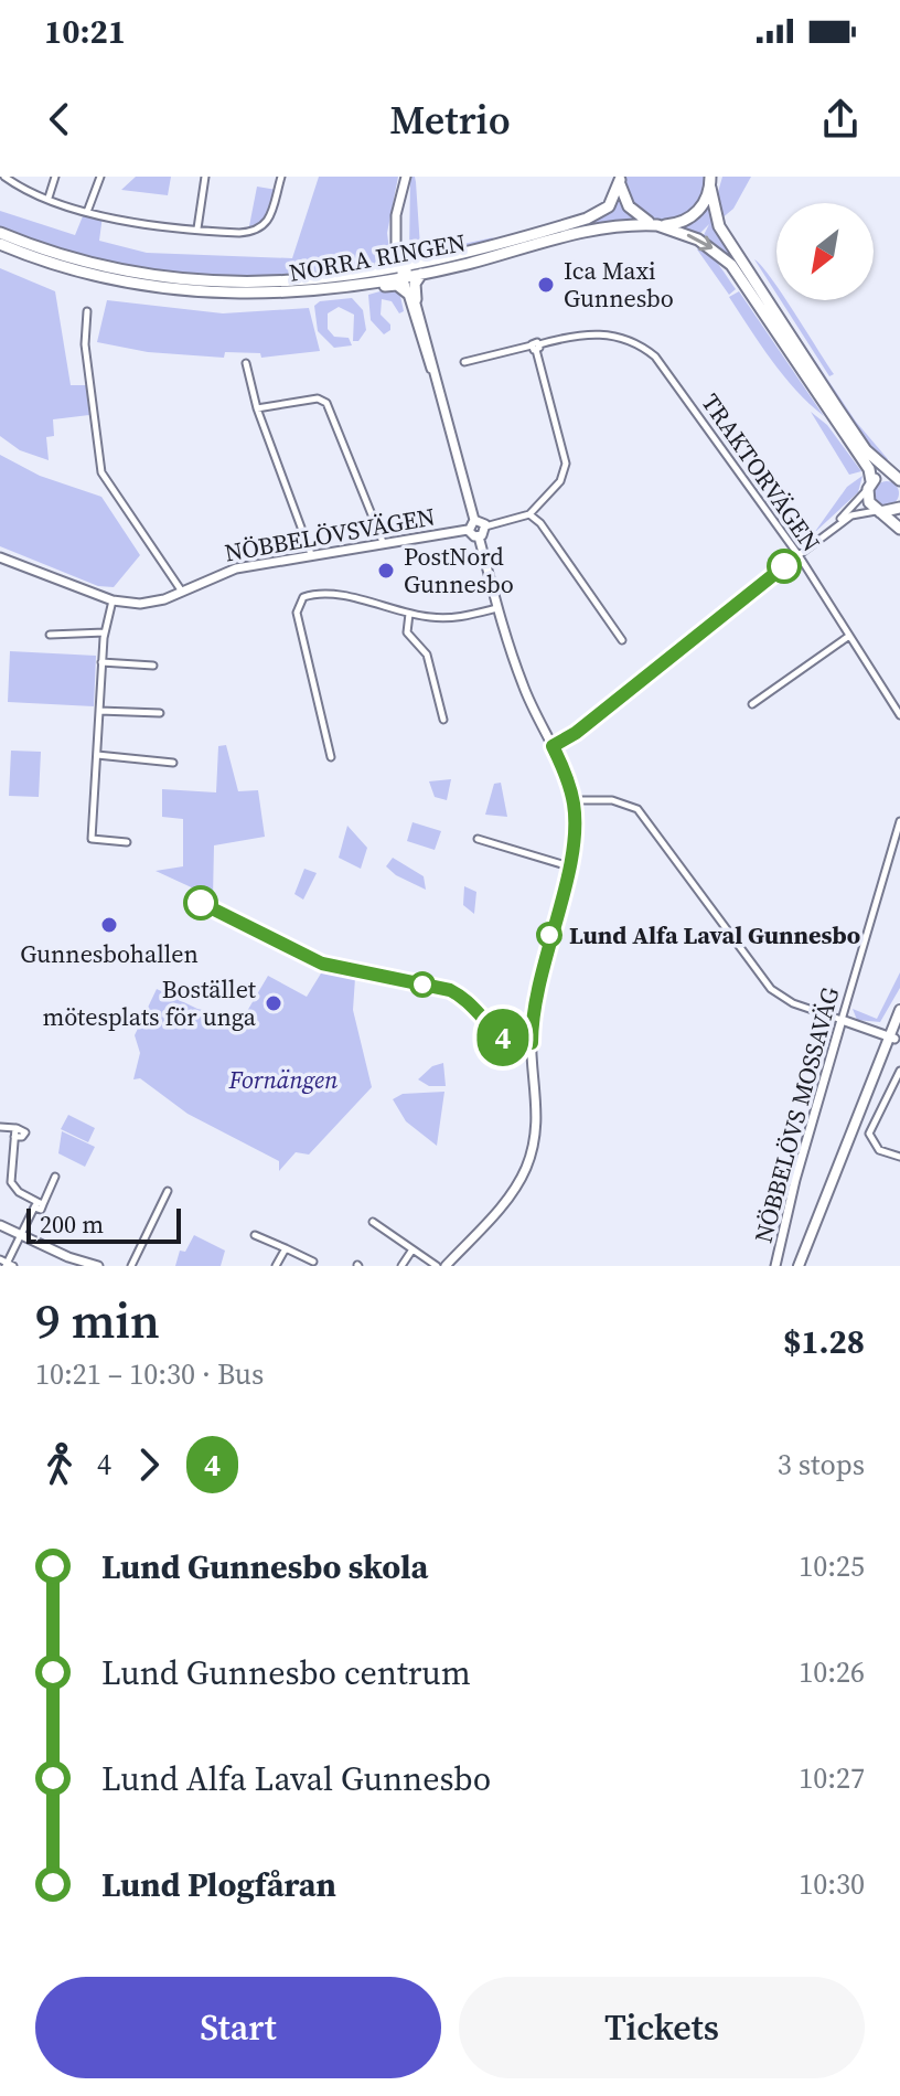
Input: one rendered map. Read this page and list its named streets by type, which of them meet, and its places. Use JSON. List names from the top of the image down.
{
  "streets": {
    "main road": ["NORRA RINGEN"],
    "street": ["TRAKTORVÄGEN", "NÖBBELÖVSVÄGEN", "NÖBBELÖVS MOSSAVÄG"]
  },
  "parks": ["Fornängen"],
  "places": [
    "Ica Maxi Gunnesbo",
    "PostNord Gunnesbo",
    "Gunnesbohallen",
    "Lund Alfa Laval Gunnesbo",
    "Bostället mötesplats för unga"
  ],
  "lines": ["bus line 4"],
  "scale_bar": "200 m",
  "north": "bottom left",
  "page": {
    "status": "10:21",
    "header": "Metrio",
    "on_map": "4",
    "scale": "200 m",
    "heading": ["9 min", "10:21 – 10:30 · Bus", "$1.28"],
    "legs": ["4", "4", "3 stops"],
    "list": [
      {
        "name": "Lund Gunnesbo skola",
        "value": "10:25"
      },
      {
        "name": "Lund Gunnesbo centrum",
        "value": "10:26"
      },
      {
        "name": "Lund Alfa Laval Gunnesbo",
        "value": "10:27"
      },
      {
        "name": "Lund Plogfåran",
        "value": "10:30"
      }
    ],
    "buttons": ["Start", "Tickets"]
  }
}
